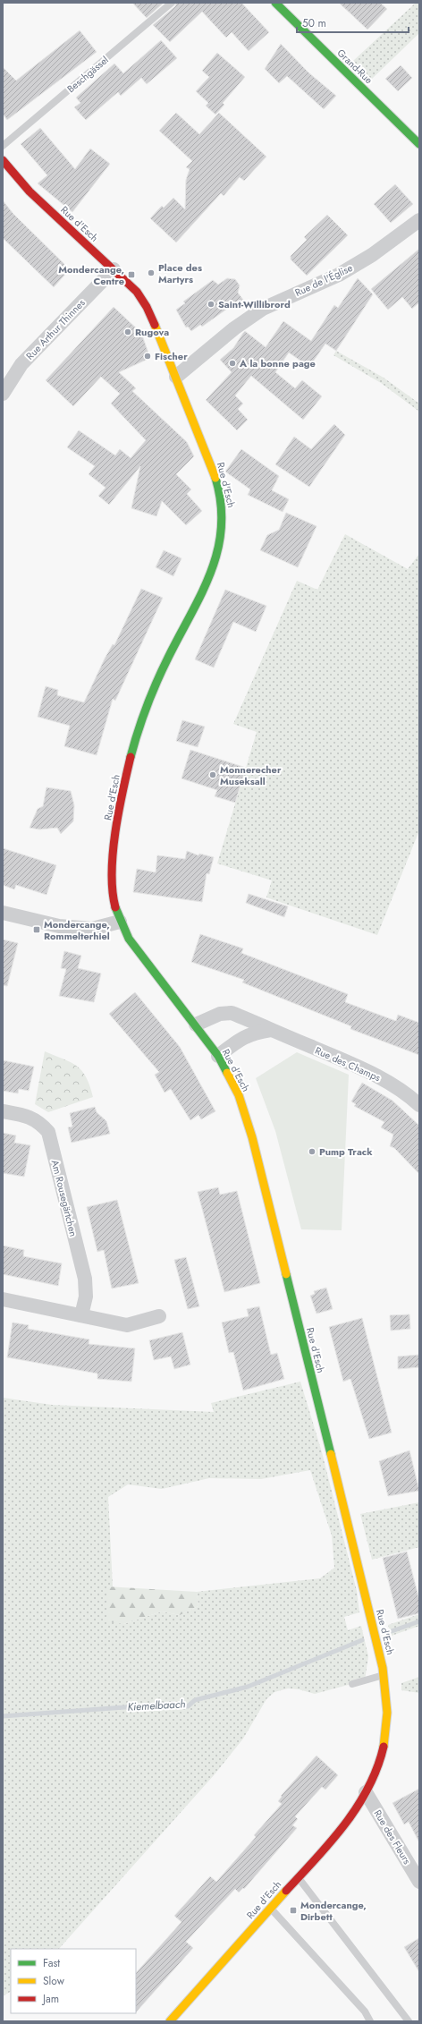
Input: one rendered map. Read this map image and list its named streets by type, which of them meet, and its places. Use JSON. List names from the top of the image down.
{
  "streets": {
    "main road": ["Grand-Rue", "Rue d'Esch"],
    "street": [
      "Rue de l'Église",
      "Rue Arthur Thinnes",
      "Rue des Champs",
      "Am Rousegärtchen",
      "Rue des Fleurs"
    ],
    "lane": ["Beschgässel"]
  },
  "crossings": [
    ["Rue d'Esch", "Rue de l'Église"],
    ["Rue d'Esch", "Rue Arthur Thinnes"],
    ["Rue d'Esch", "Rue des Champs"],
    ["Rue d'Esch", "Rue des Fleurs"]
  ],
  "water": ["Kiemelbaach"],
  "places": {
    "other": [
      "Place des Martyrs",
      "Saint-Willibrord",
      "Rugova",
      "Fischer",
      "A la bonne page",
      "Monnerecher Museksall",
      "Pump Track"
    ],
    "transit": ["Mondercange, Centre", "Mondercange, Rommelterhiel", "Mondercange, Dirbett"]
  },
  "legend": ["Fast", "Slow", "Jam"],
  "scale_bar": "50 m"
}
